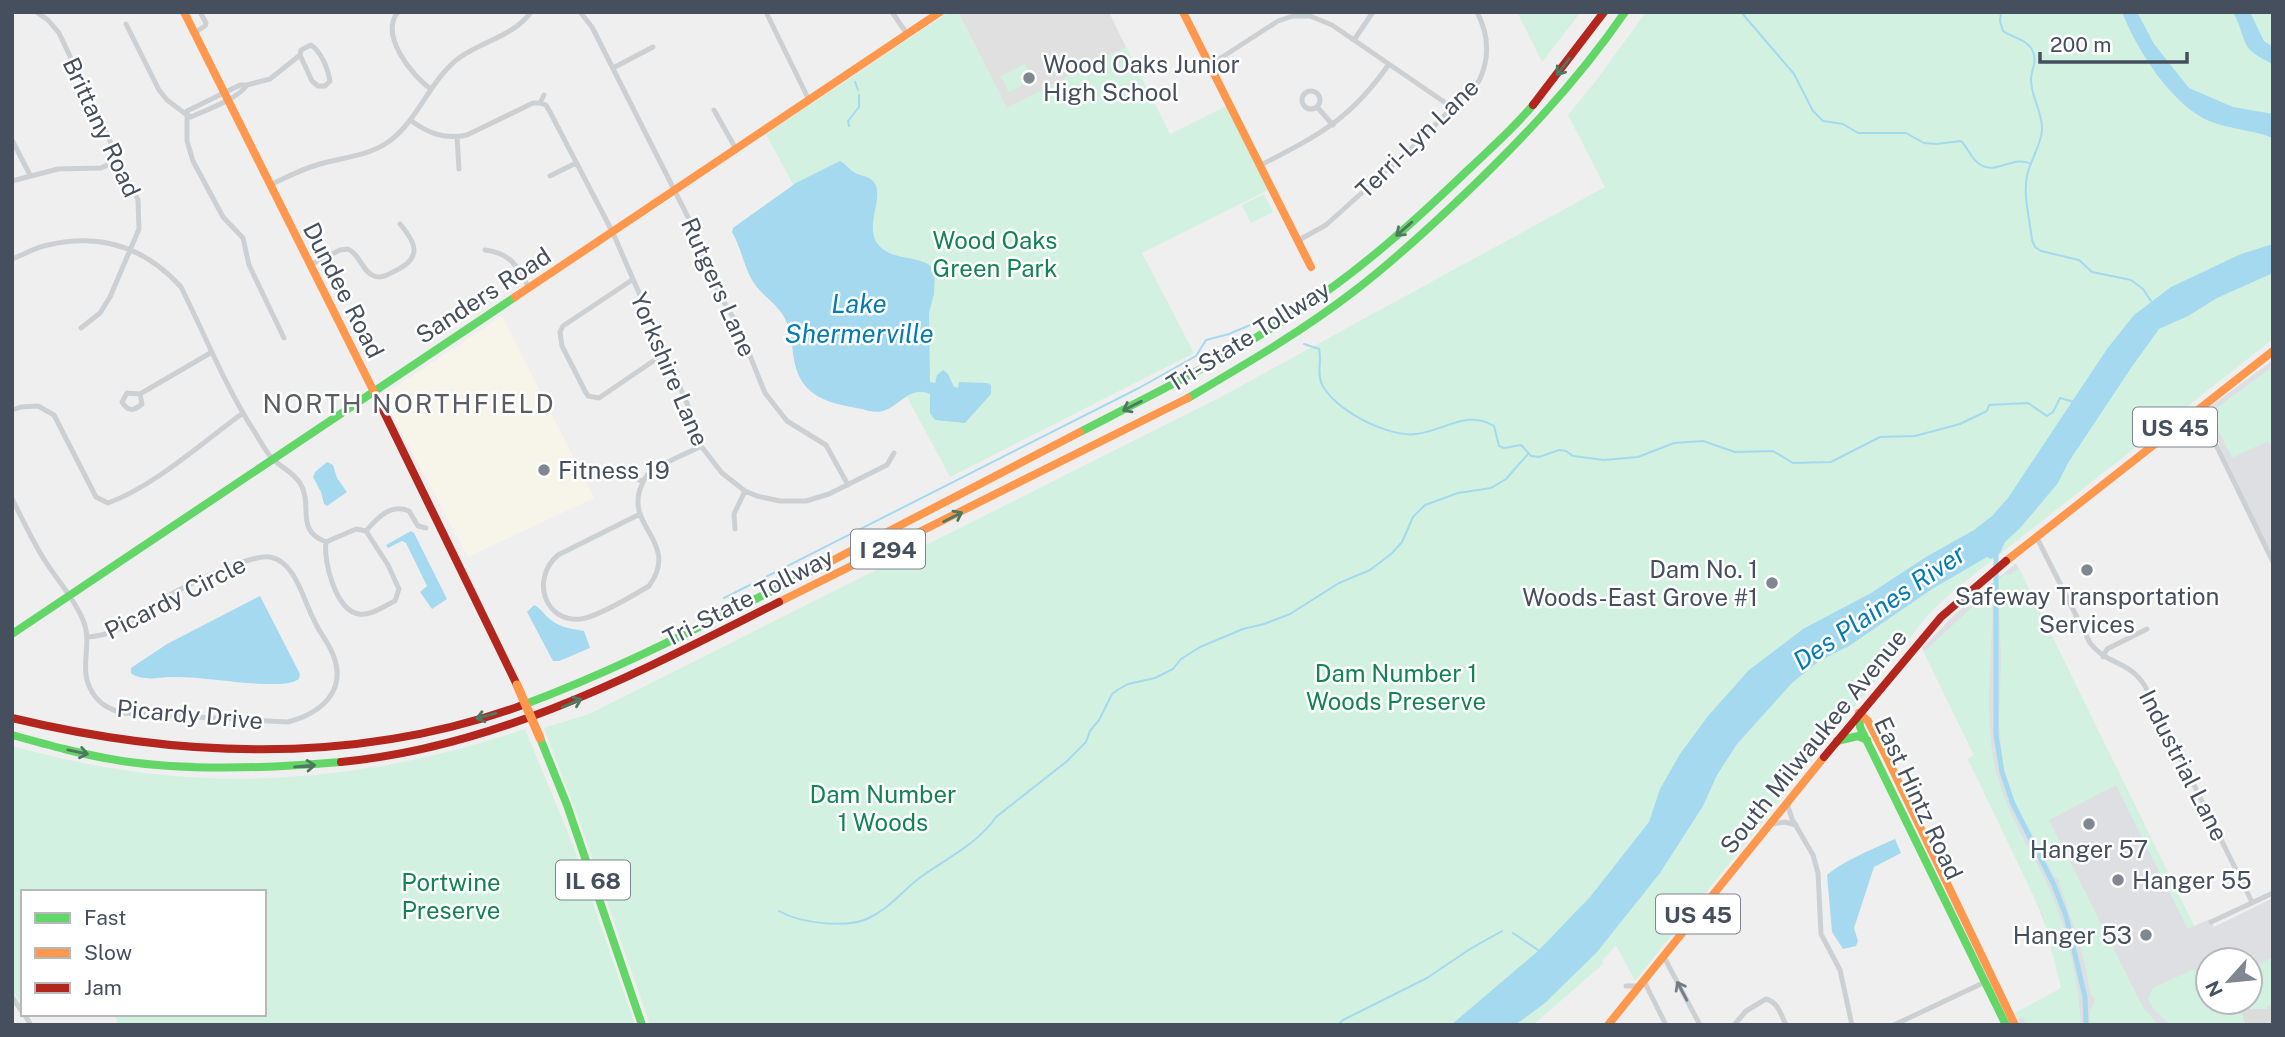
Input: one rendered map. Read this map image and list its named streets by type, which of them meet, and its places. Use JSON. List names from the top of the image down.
{
  "streets": {
    "main road": [
      "Dundee Road",
      "Sanders Road",
      "Tri-State Tollway",
      "US 45",
      "I 294",
      "South Milwaukee Avenue",
      "East Hintz Road",
      "IL 68"
    ],
    "street": [
      "Brittany Road",
      "Terri-Lyn Lane",
      "Rutgers Lane",
      "Yorkshire Lane",
      "Picardy Circle",
      "Picardy Drive",
      "Industrial Lane"
    ]
  },
  "crossings": [
    ["Rutgers Lane", "Sanders Road"],
    ["Rutgers Lane", "Yorkshire Lane"],
    ["Dundee Road", "Sanders Road"],
    ["Sanders Road", "Yorkshire Lane"],
    ["Sanders Road", "Picardy Drive"],
    ["Picardy Circle", "Picardy Drive"],
    ["South Milwaukee Avenue", "Industrial Lane"],
    ["South Milwaukee Avenue", "East Hintz Road"]
  ],
  "districts": ["NORTH NORTHFIELD"],
  "water": ["Lake Shermerville", "Des Plaines River"],
  "parks": [
    "Wood Oaks Green Park",
    "Dam Number 1 Woods Preserve",
    "Dam Number 1 Woods",
    "Portwine Preserve"
  ],
  "places": [
    "Wood Oaks Junior High School",
    "Fitness 19",
    "Safeway Transportation Services",
    "Dam No. 1 Woods-East Grove #1",
    "Hanger 57",
    "Hanger 55",
    "Hanger 53"
  ],
  "legend": ["Fast", "Slow", "Jam"],
  "scale_bar": "200 m",
  "north": "bottom left"
}
